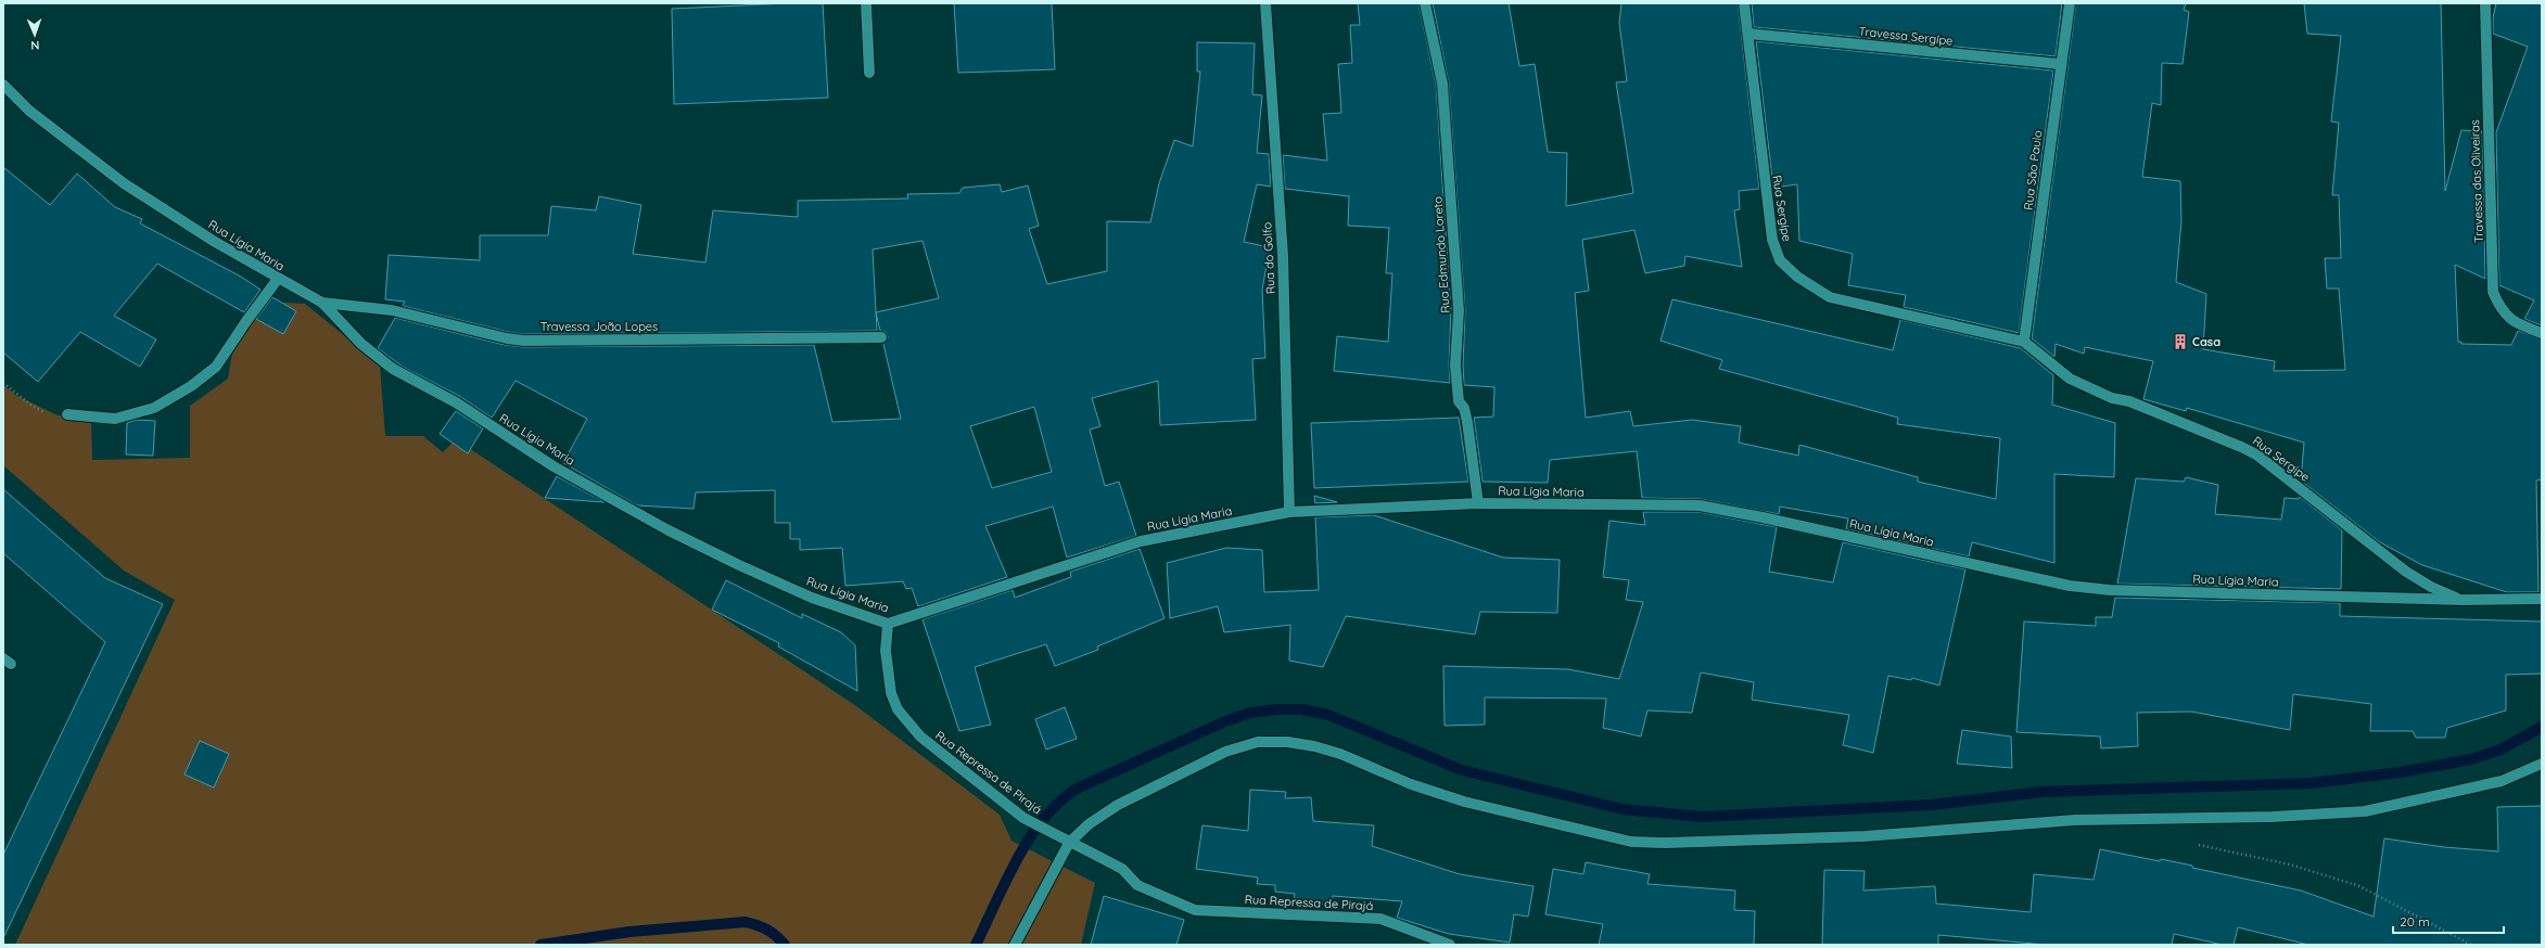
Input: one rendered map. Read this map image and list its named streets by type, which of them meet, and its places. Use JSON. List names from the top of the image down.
{
  "streets": {
    "street": [
      "Travessa Sergípe",
      "Rua São Paulo",
      "Travessa das Oliveiras",
      "Rua Sergípe",
      "Rua Lígia Maria",
      "Rua Edmundo Loreto",
      "Rua do Golfo",
      "Travessa João Lopes",
      "Rua Sergipe",
      "Rua Repressa de Pirajá"
    ]
  },
  "crossings": [
    ["Travessa Sergípe", "Rua São Paulo"],
    ["Travessa Sergípe", "Rua Sergípe"],
    ["Rua São Paulo", "Rua Sergípe"],
    ["Rua São Paulo", "Rua Sergipe"],
    ["Rua Sergípe", "Rua Sergipe"],
    ["Rua Lígia Maria", "Rua Edmundo Loreto"],
    ["Rua Lígia Maria", "Rua do Golfo"],
    ["Rua Lígia Maria", "Travessa João Lopes"],
    ["Rua Lígia Maria", "Rua Sergipe"],
    ["Rua Lígia Maria", "Rua Repressa de Pirajá"]
  ],
  "places": {
    "building": ["Casa"]
  },
  "scale_bar": "20 m",
  "north": "bottom"
}
